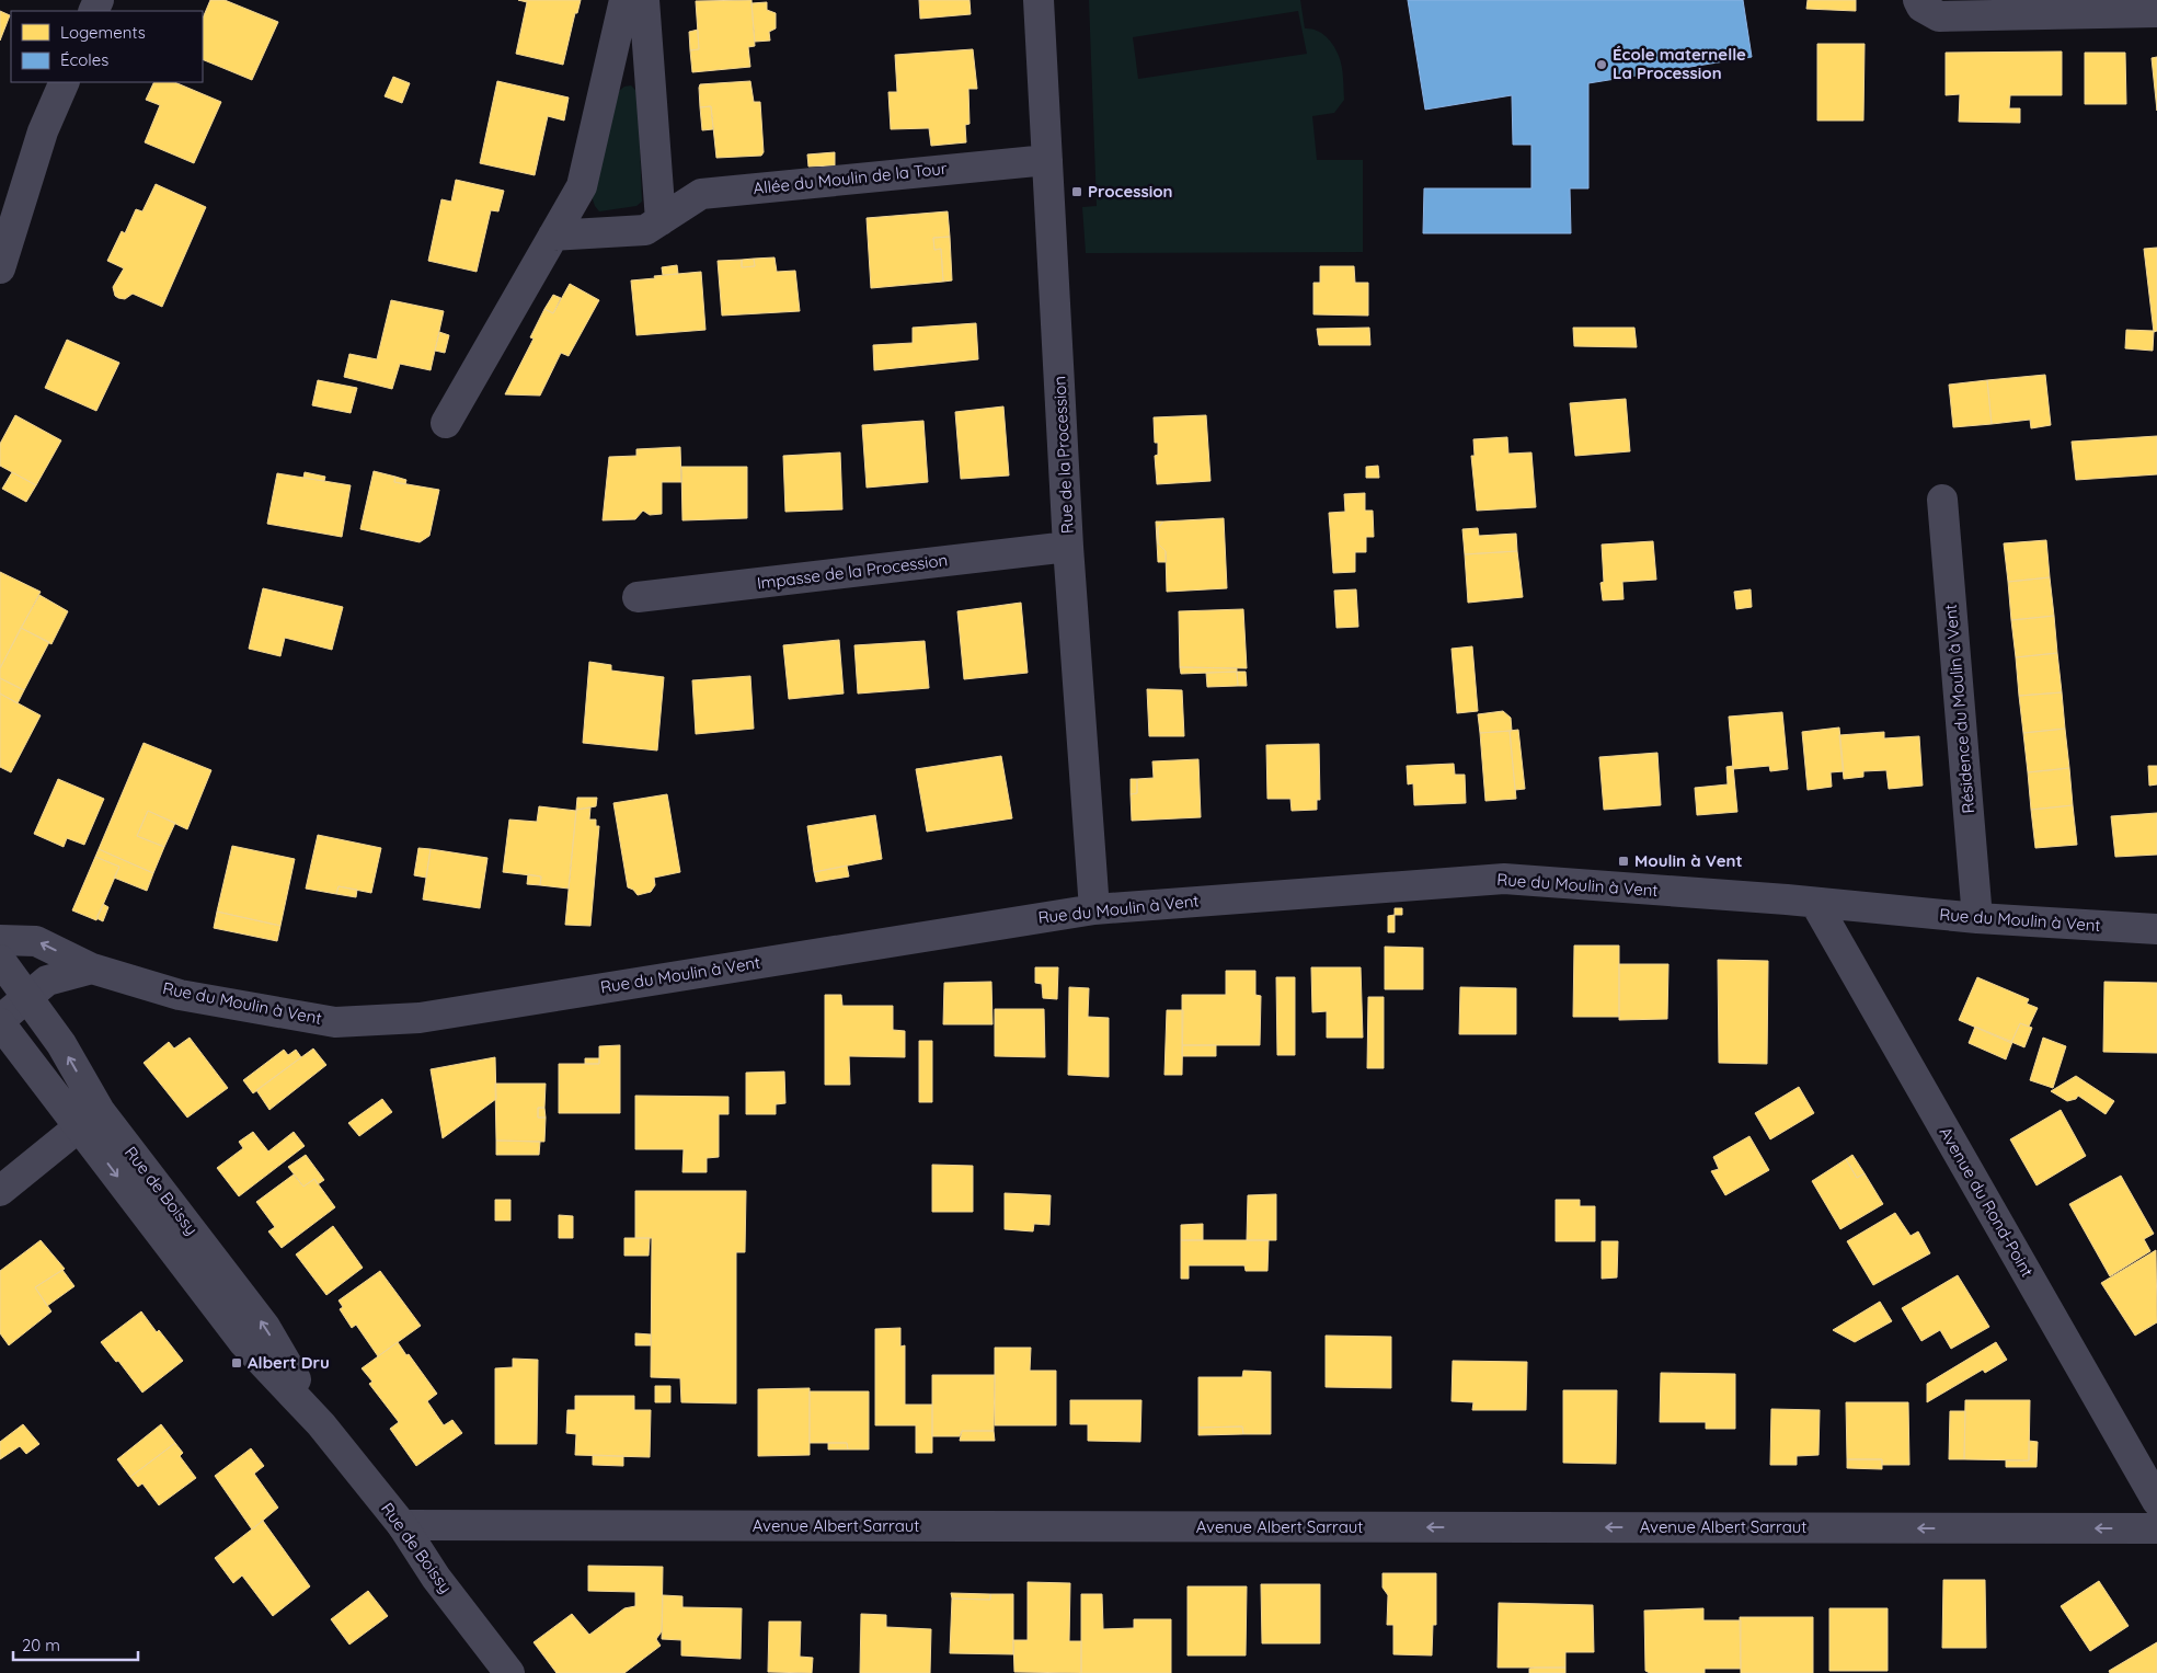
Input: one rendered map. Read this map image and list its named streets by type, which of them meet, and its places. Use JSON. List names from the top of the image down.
{
  "streets": {
    "street": [
      "Allée du Moulin de la Tour",
      "Rue de la Procession",
      "Impasse de la Procession",
      "Résidence du Moulin à Vent",
      "Rue du Moulin à Vent",
      "Rue de Boissy",
      "Avenue du Rond-Point",
      "Avenue Albert Sarraut"
    ]
  },
  "crossings": [
    ["Allée du Moulin de la Tour", "Rue de la Procession"],
    ["Rue de la Procession", "Impasse de la Procession"],
    ["Rue de la Procession", "Rue du Moulin à Vent"],
    ["Résidence du Moulin à Vent", "Rue du Moulin à Vent"],
    ["Rue du Moulin à Vent", "Avenue du Rond-Point"],
    ["Rue de Boissy", "Avenue Albert Sarraut"]
  ],
  "one_way": ["Avenue Albert Sarraut"],
  "places": {
    "other": ["École maternelle La Procession"],
    "transit": ["Procession", "Moulin à Vent", "Albert Dru"]
  },
  "legend": ["Logements", "Écoles"],
  "scale_bar": "20 m"
}
